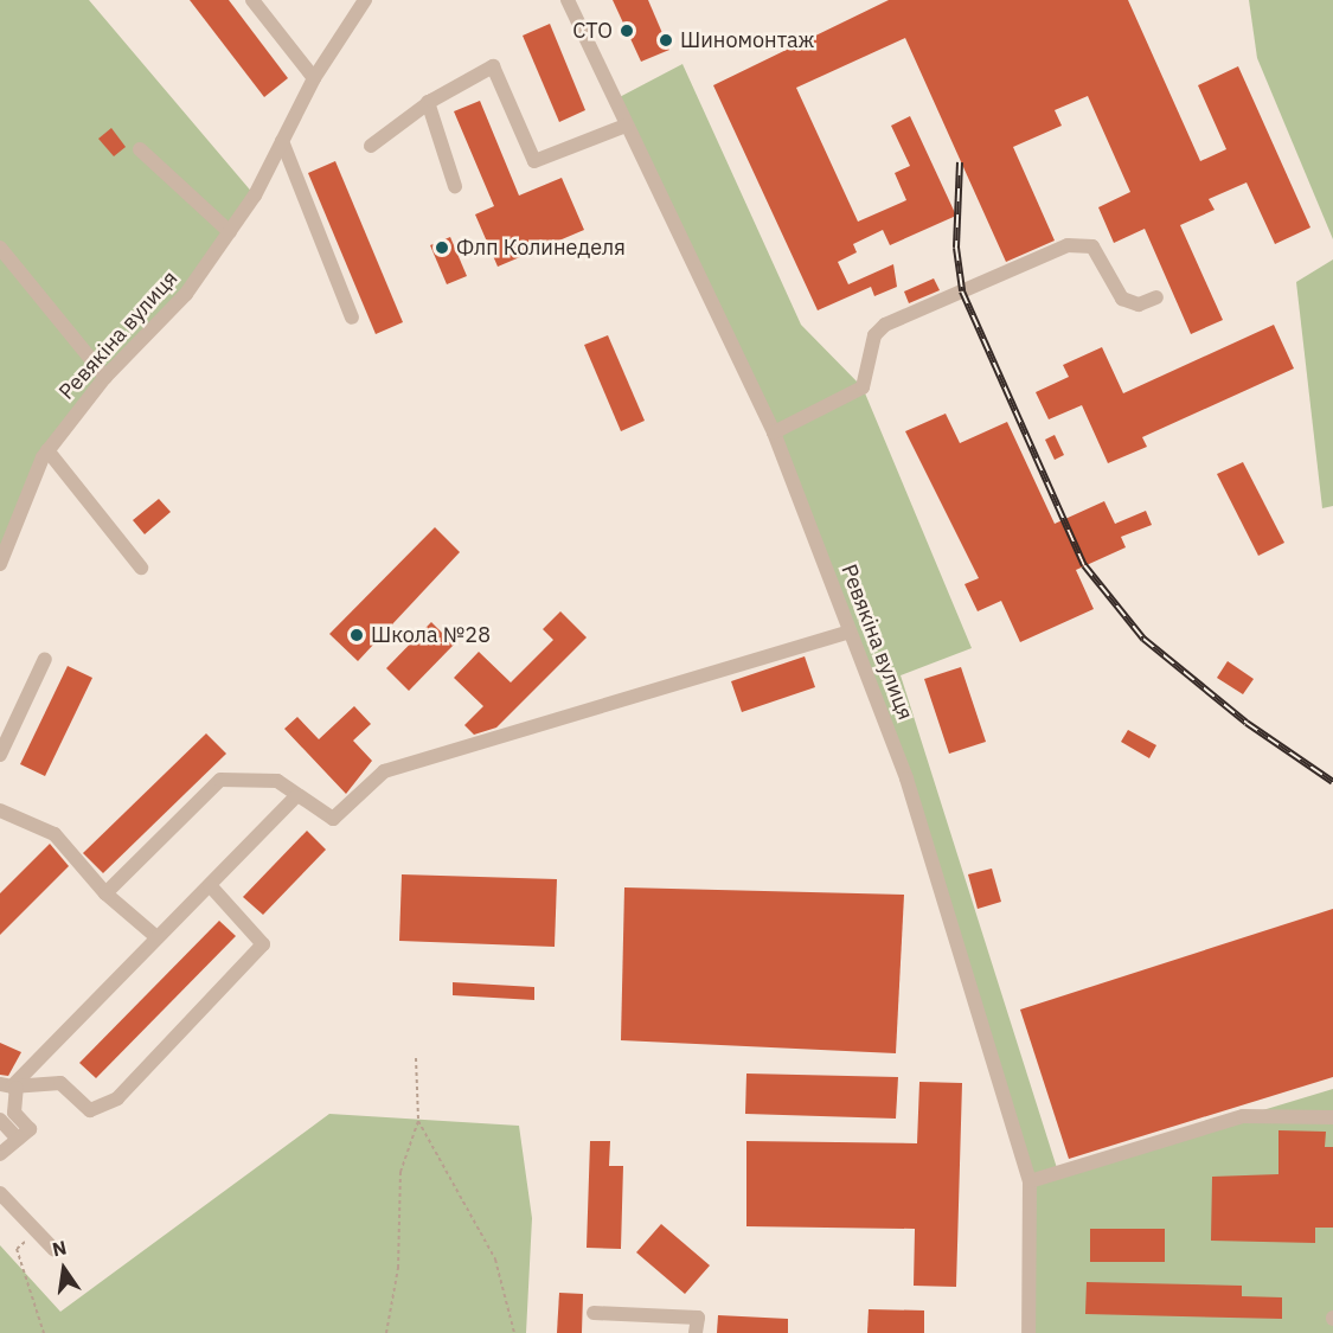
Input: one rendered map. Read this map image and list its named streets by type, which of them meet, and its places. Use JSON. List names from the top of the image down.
{
  "streets": {
    "street": ["Ревякіна вулиця"]
  },
  "places": [
    "СТО",
    "Шиномонтаж",
    "Флп Колинеделя",
    "Школа №28"
  ],
  "north": "top"
}
